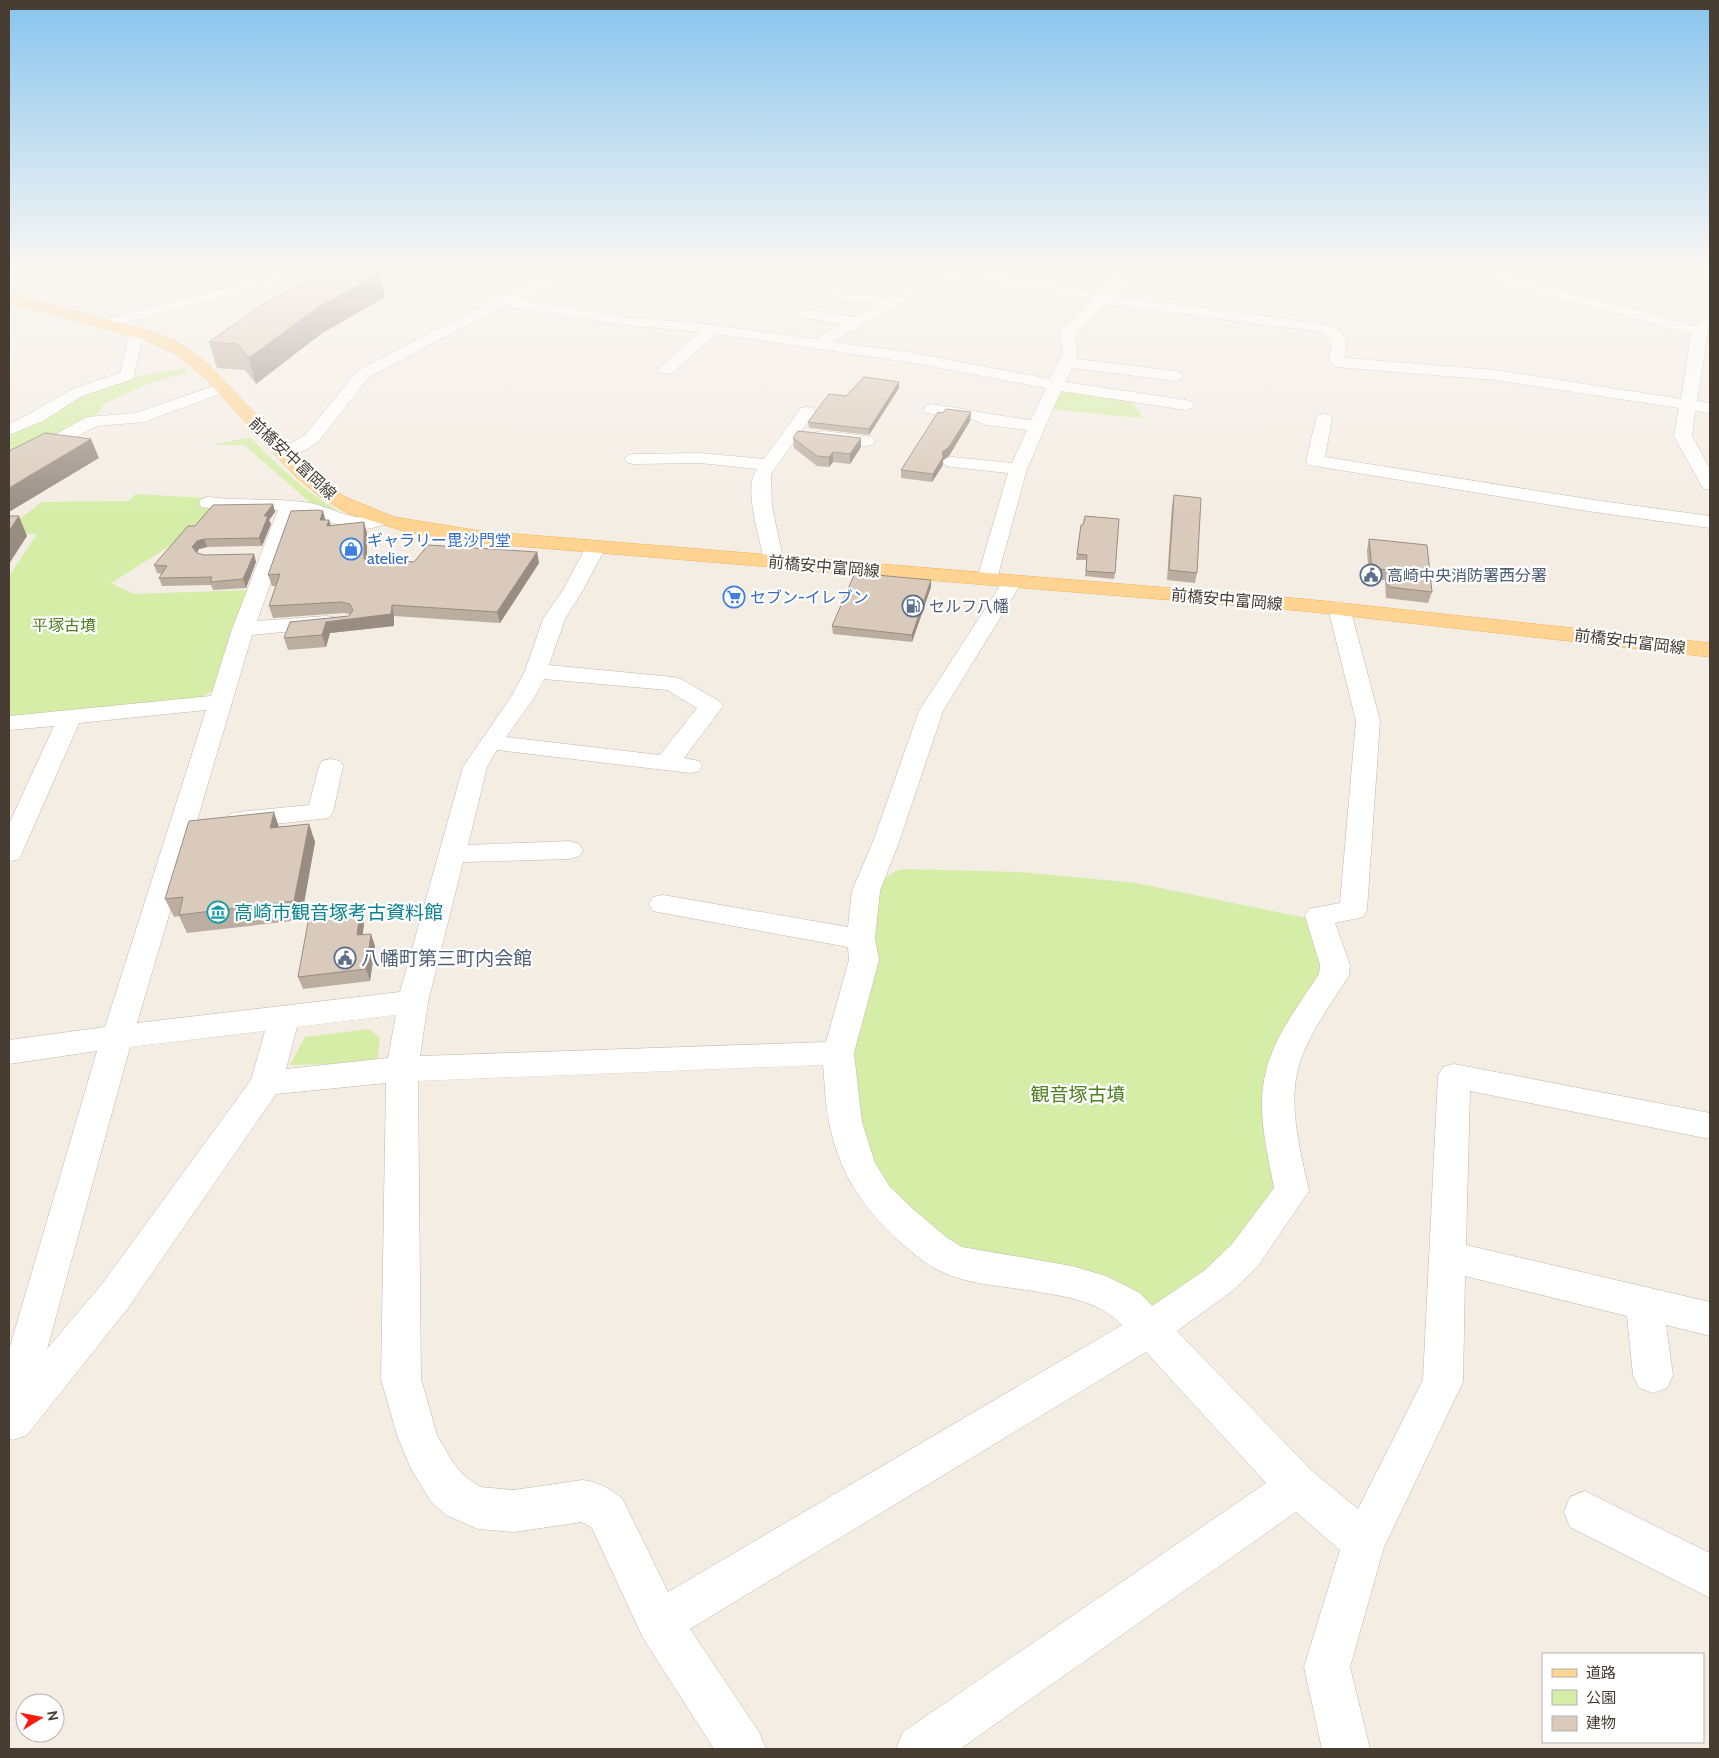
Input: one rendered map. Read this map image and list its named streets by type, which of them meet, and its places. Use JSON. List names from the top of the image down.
{
  "streets": {
    "main road": ["前橋安中富岡線"]
  },
  "parks": ["平塚古墳", "観音塚古墳"],
  "places": {
    "shop": ["ギャラリー毘沙門堂 atelier"],
    "public building": ["高崎中央消防署西分署", "八幡町第三町内会館"],
    "supermarket": ["セブン-イレブン"],
    "fuel station": ["セルフ八幡"],
    "museum": ["高崎市観音塚考古資料館"]
  },
  "legend": ["道路", "公園", "建物"],
  "north": "right"
}
